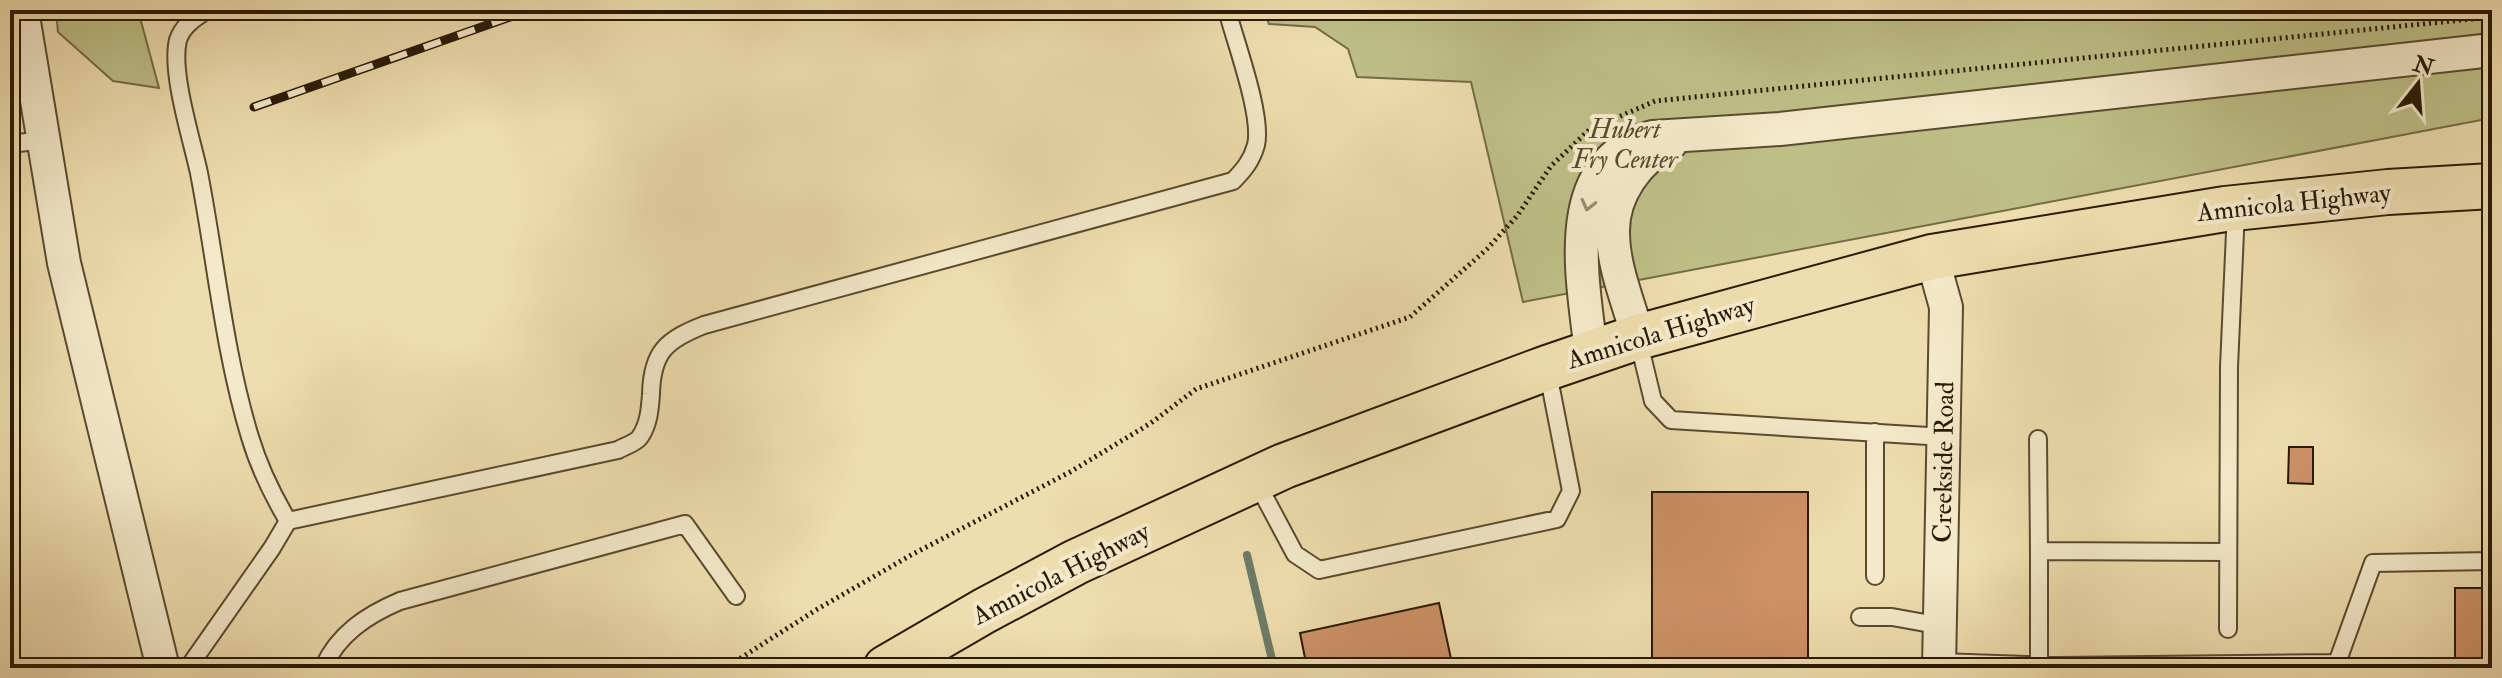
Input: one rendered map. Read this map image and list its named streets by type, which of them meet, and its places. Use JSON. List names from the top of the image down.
{
  "streets": {
    "main road": ["Amnicola Highway"],
    "street": ["Creekside Road"]
  },
  "crossings": [
    ["Amnicola Highway", "Creekside Road"]
  ],
  "parks": ["Hubert Fry Center"],
  "north": "top"
}
